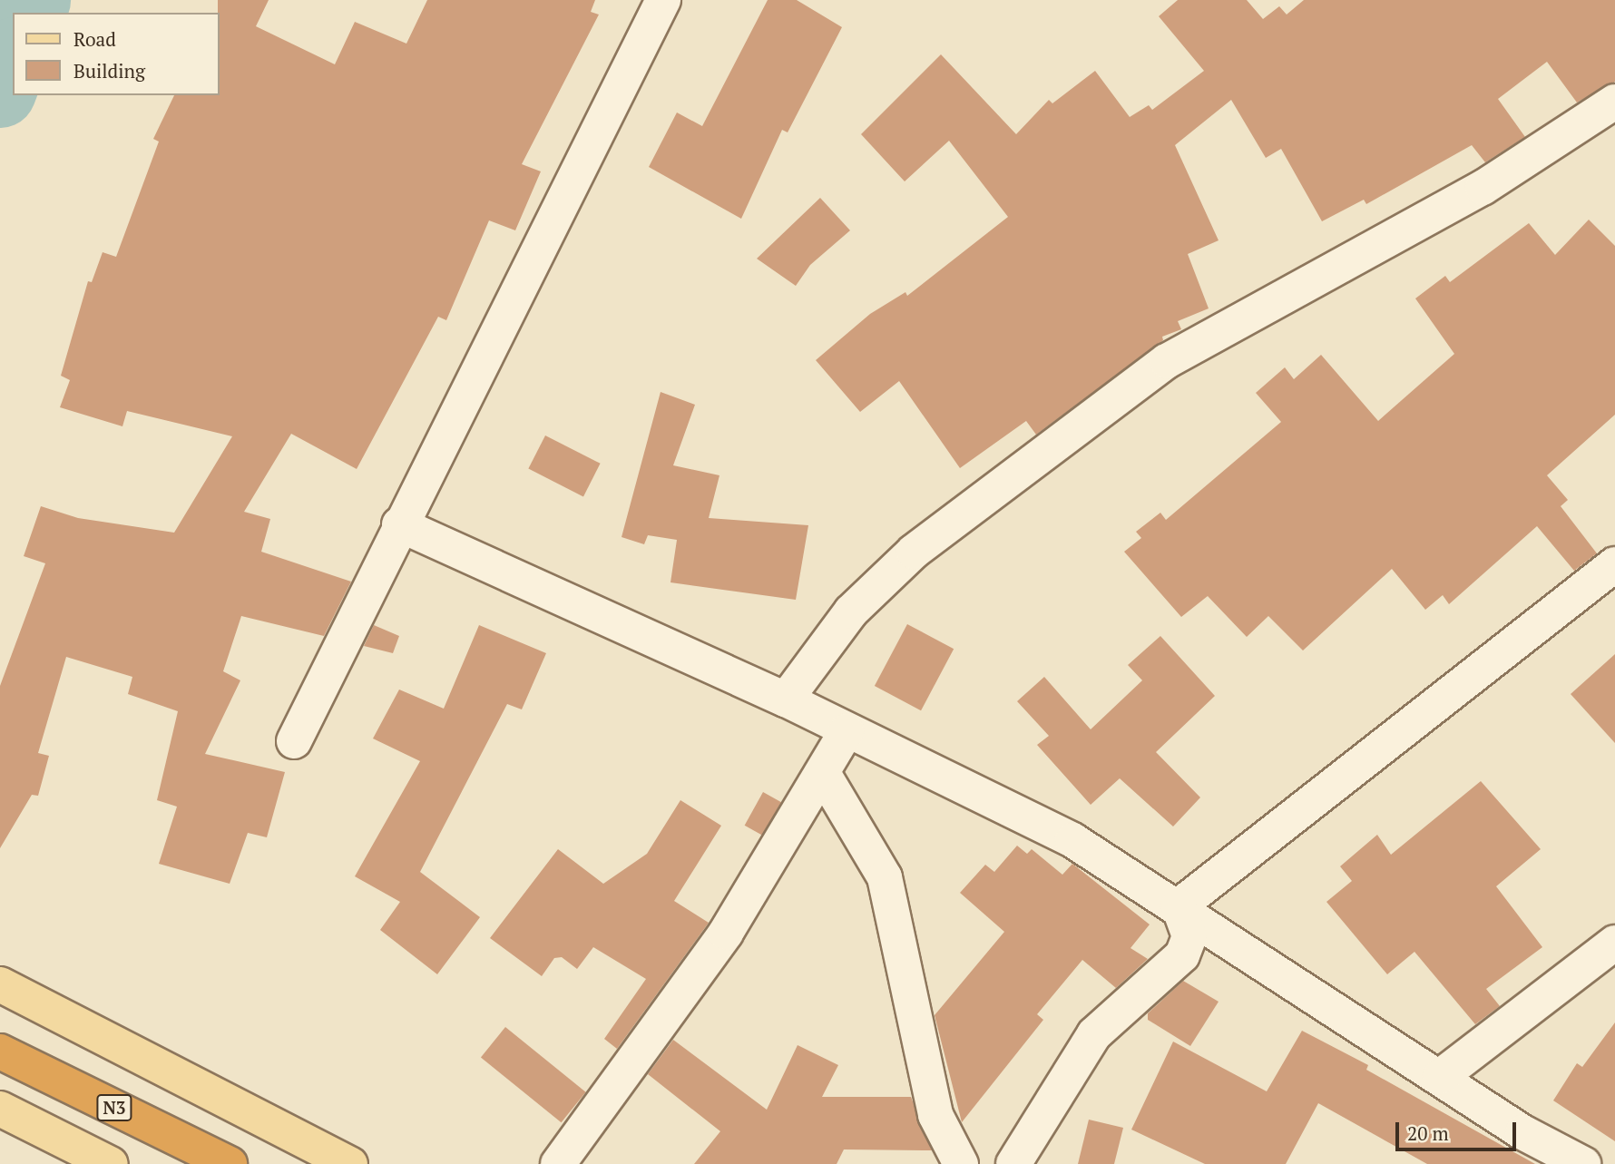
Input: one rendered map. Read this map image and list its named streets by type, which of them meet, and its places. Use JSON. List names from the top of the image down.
{
  "streets": {
    "highway": ["N3"]
  },
  "legend": ["Road", "Building"],
  "scale_bar": "20 m"
}
